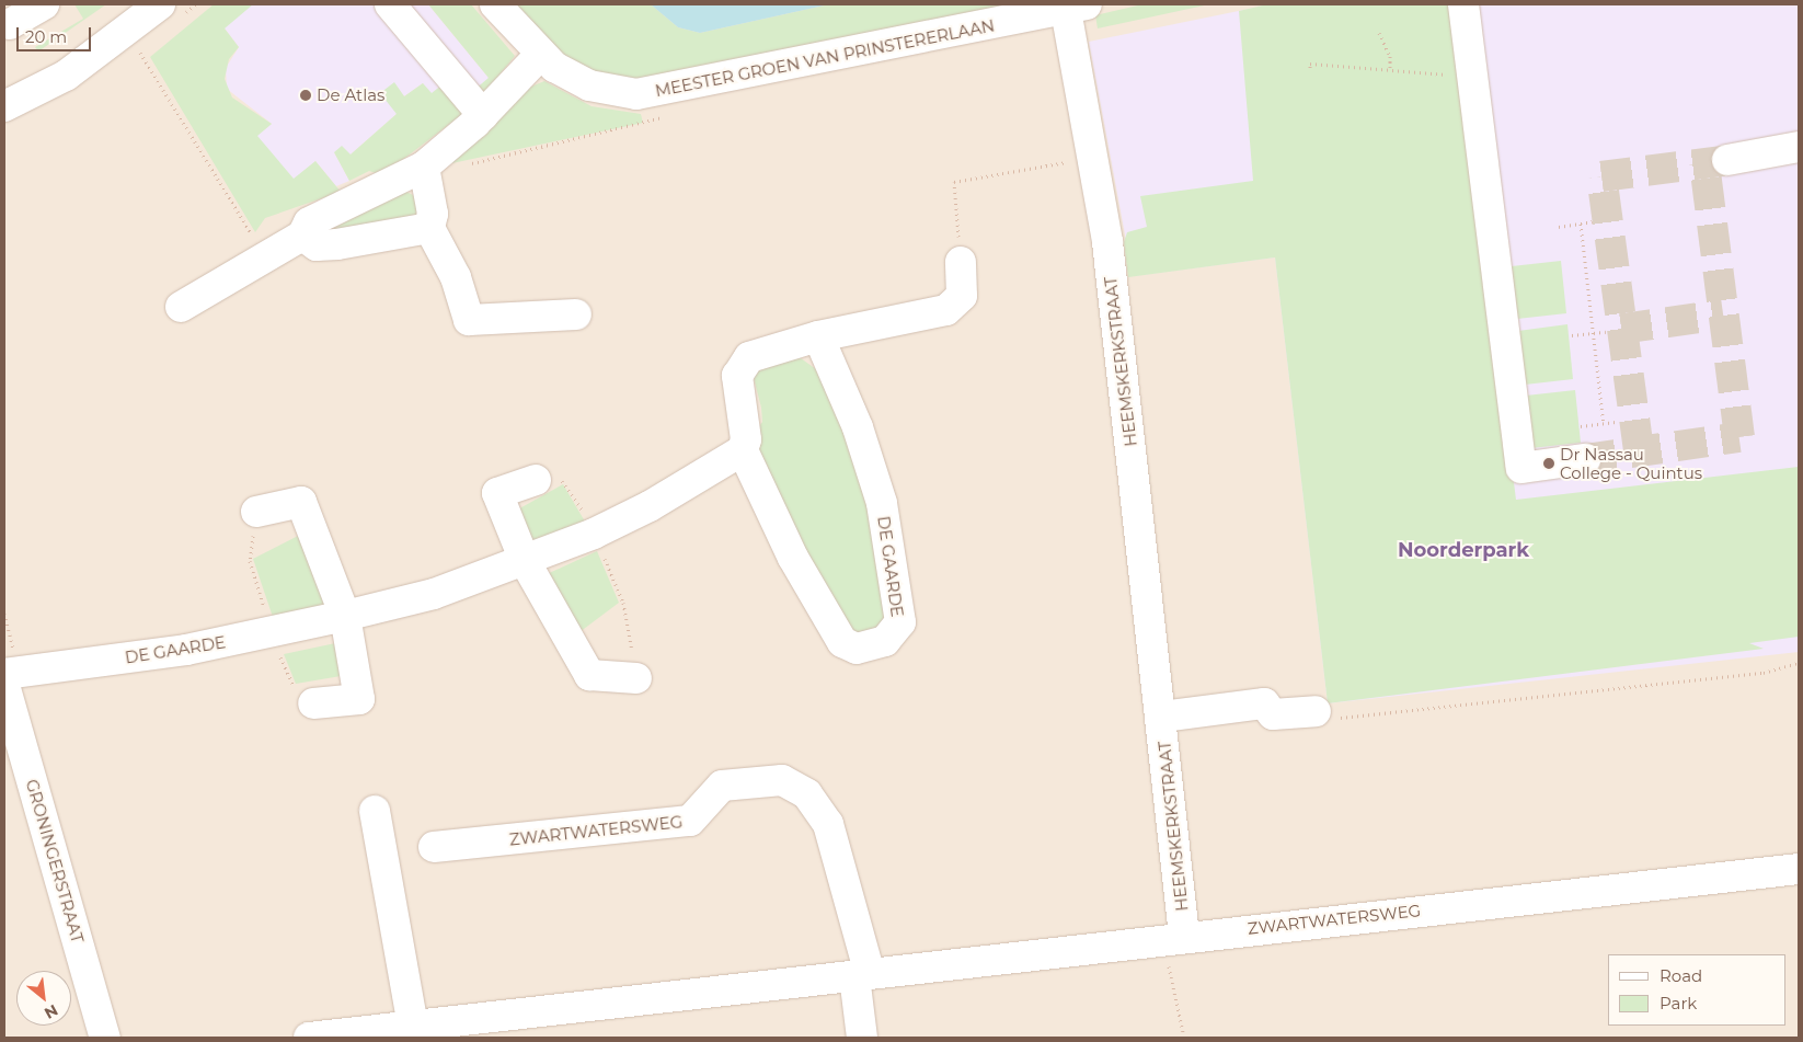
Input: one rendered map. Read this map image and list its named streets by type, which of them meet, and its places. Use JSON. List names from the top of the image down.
{
  "streets": {
    "street": [
      "MEESTER GROEN VAN PRINSTERERLAAN",
      "HEEMSKERKSTRAAT",
      "DE GAARDE",
      "ZWARTWATERSWEG",
      "GRONINGERSTRAAT"
    ]
  },
  "crossings": [
    ["MEESTER GROEN VAN PRINSTERERLAAN", "HEEMSKERKSTRAAT"],
    ["HEEMSKERKSTRAAT", "ZWARTWATERSWEG"]
  ],
  "districts": ["Noorderpark"],
  "places": ["De Atlas", "Dr Nassau College - Quintus"],
  "legend": ["Road", "Park"],
  "scale_bar": "20 m",
  "north": "bottom right"
}
